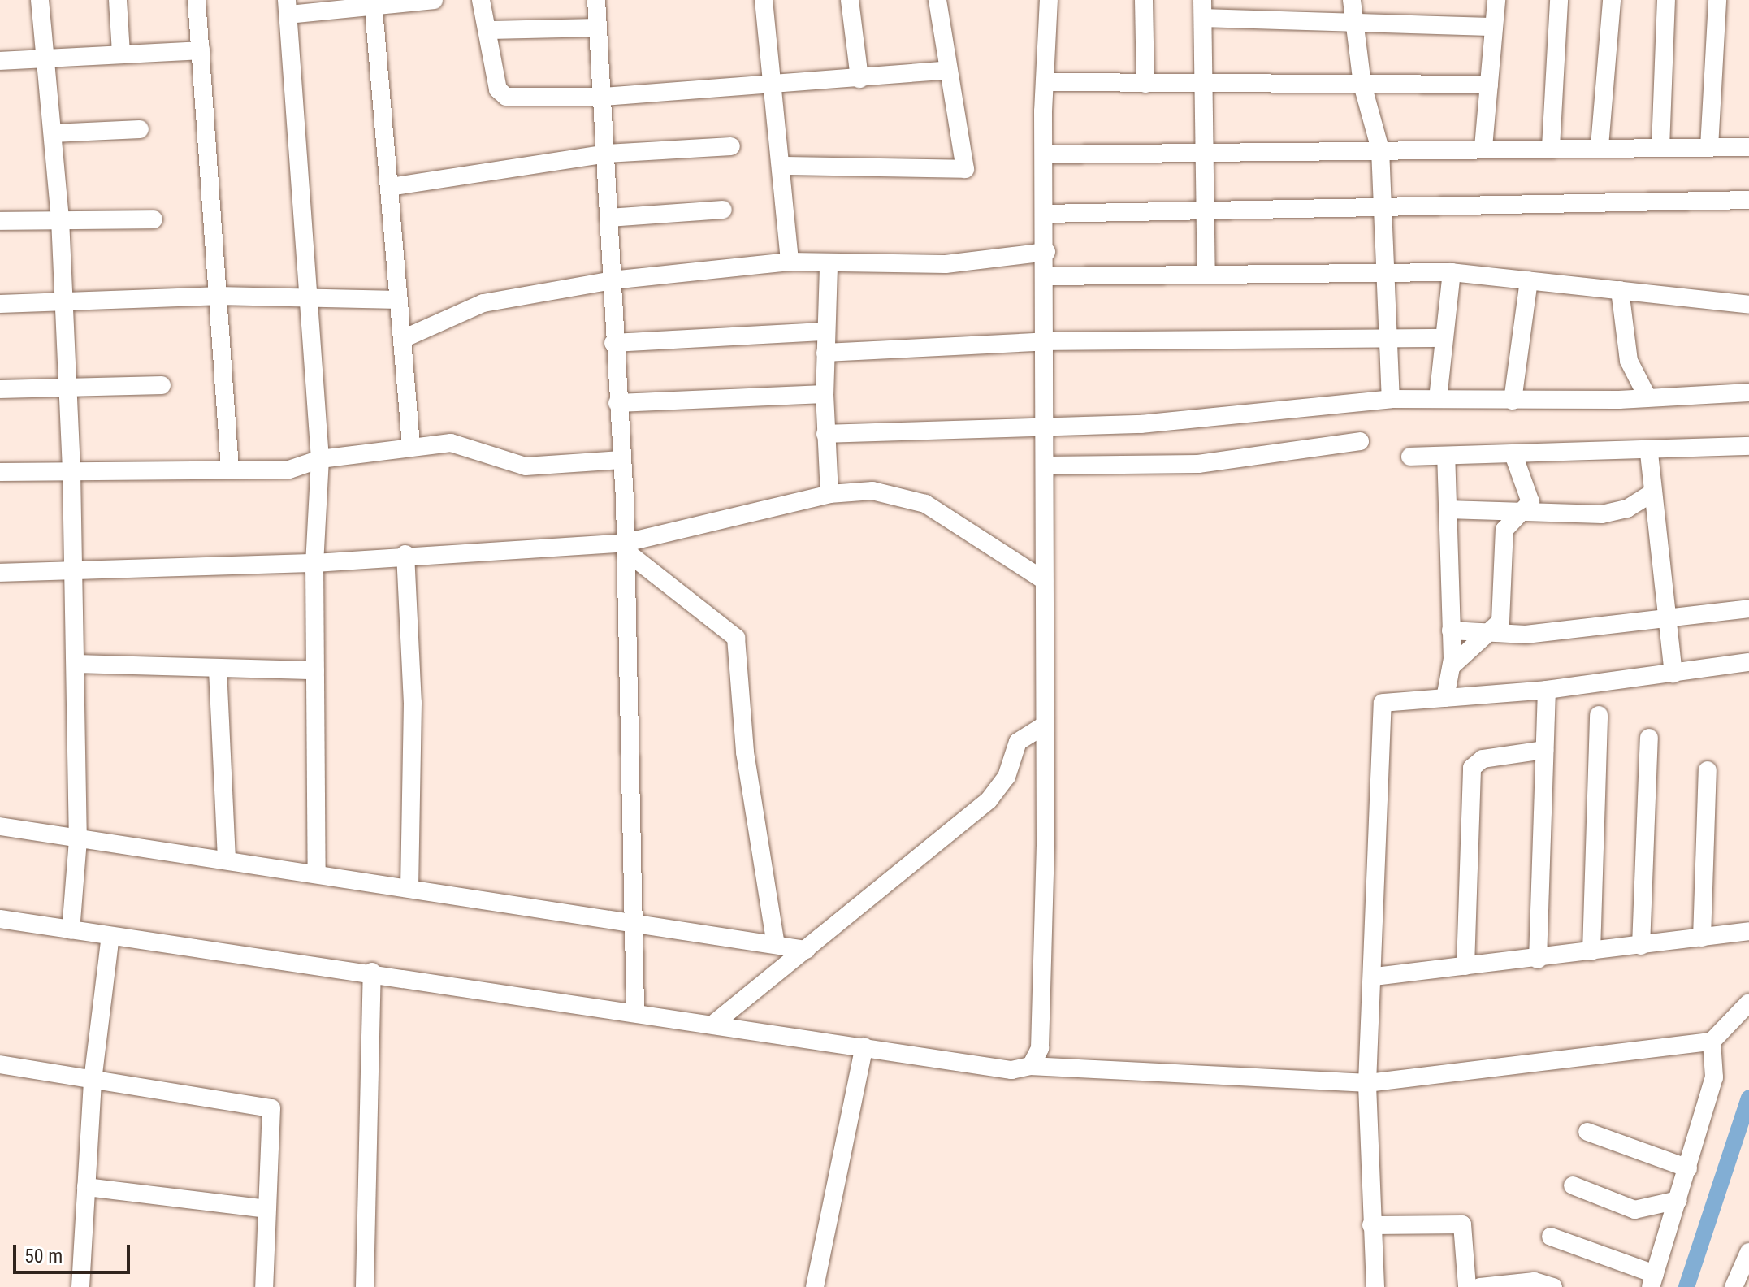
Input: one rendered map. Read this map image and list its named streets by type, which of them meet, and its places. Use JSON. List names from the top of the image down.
{
  "scale_bar": "50 m"
}
